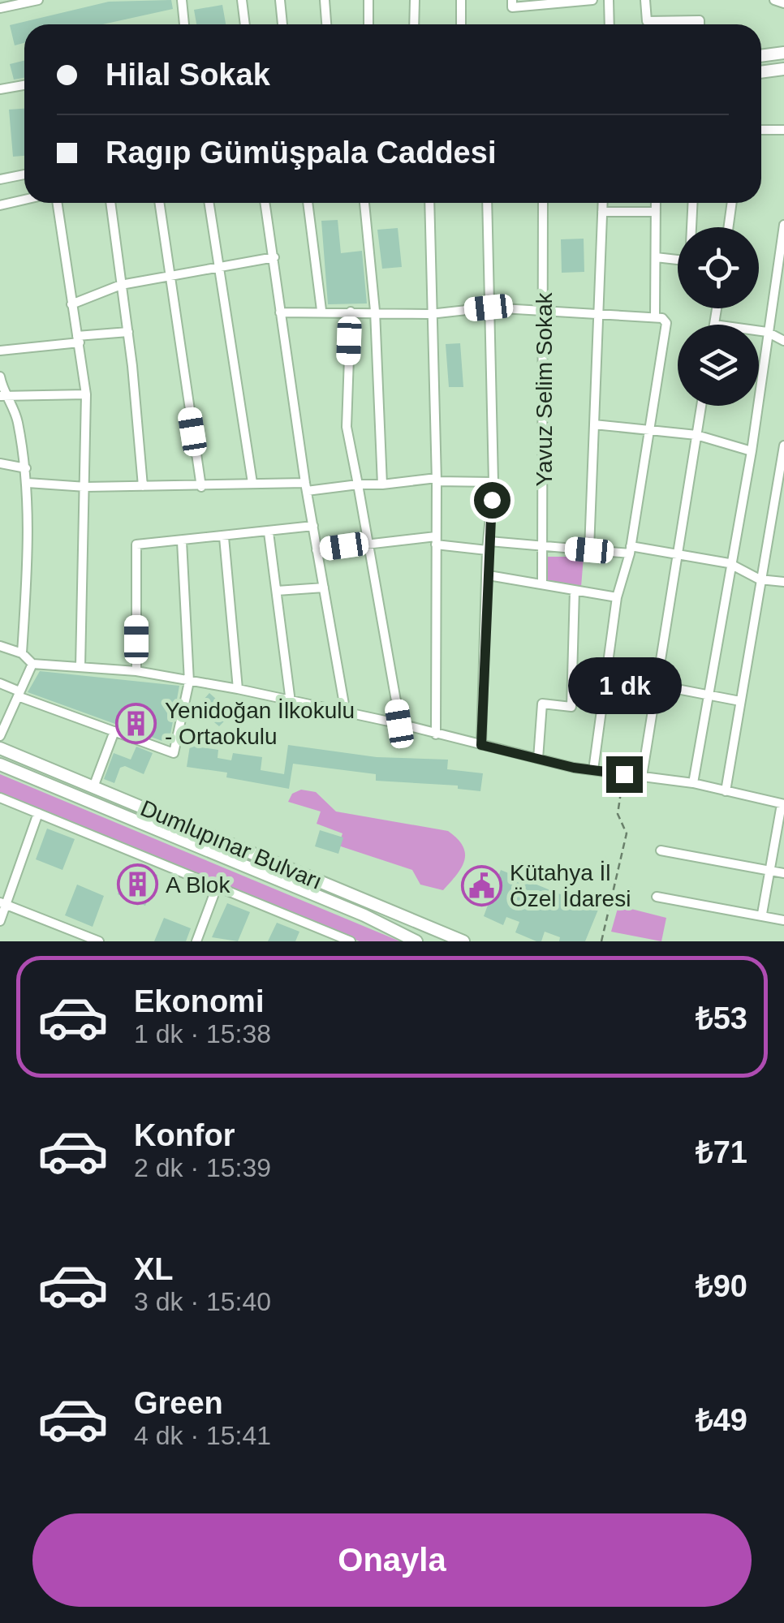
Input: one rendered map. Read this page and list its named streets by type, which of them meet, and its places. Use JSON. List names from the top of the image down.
{
  "streets": {
    "main road": ["Dumlupınar Bulvarı"],
    "street": ["Yavuz Selim Sokak"]
  },
  "places": {
    "building": ["Yenidoğan İlkokulu - Ortaokulu", "A Blok"],
    "public building": ["Kütahya İl Özel İdaresi"]
  },
  "page": {
    "banner": ["Hilal Sokak", "Ragıp Gümüşpala Caddesi"],
    "bubble": "1 dk",
    "list": [
      {
        "name": "Ekonomi",
        "note": "1 dk · 15:38",
        "value": "₺53"
      },
      {
        "name": "Konfor",
        "note": "2 dk · 15:39",
        "value": "₺71"
      },
      {
        "name": "XL",
        "note": "3 dk · 15:40",
        "value": "₺90"
      },
      {
        "name": "Green",
        "note": "4 dk · 15:41",
        "value": "₺49"
      }
    ],
    "buttons": "Onayla"
  }
}
